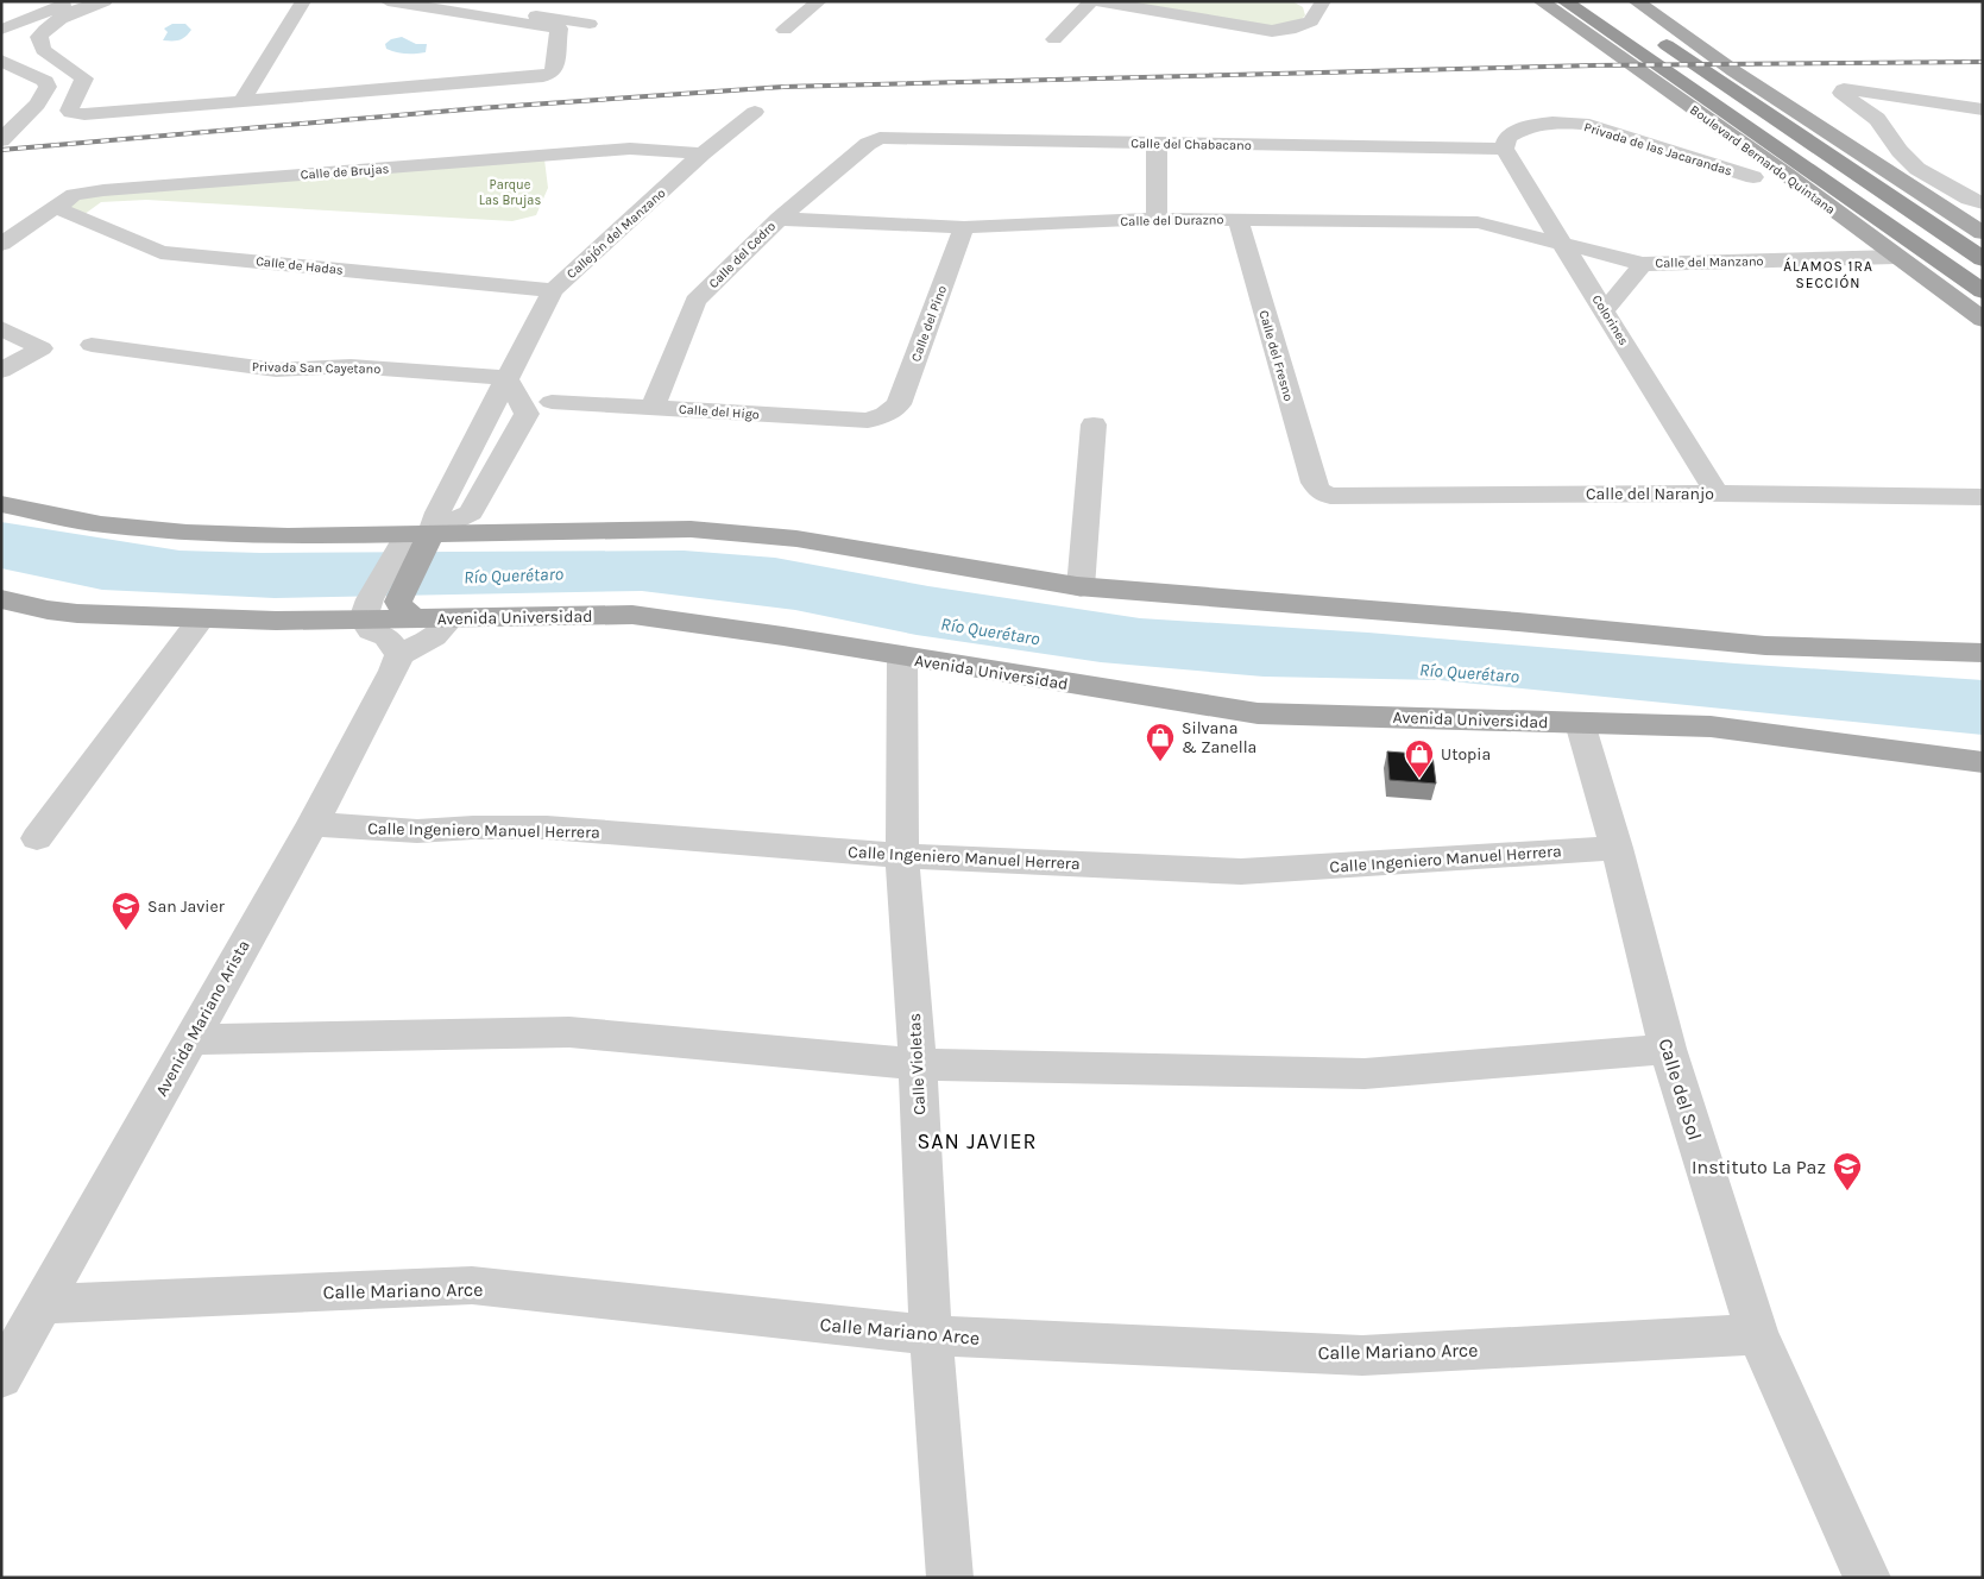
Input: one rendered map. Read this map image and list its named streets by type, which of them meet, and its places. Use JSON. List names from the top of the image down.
{
  "streets": {
    "highway": ["Boulevard Bernardo Quintana"],
    "main road": ["Avenida Universidad"],
    "street": [
      "Calle del Chabacano",
      "Privada de las Jacarandas",
      "Calle de Brujas",
      "Calle del Durazno",
      "Callejón del Manzano",
      "Calle del Cedro",
      "Calle del Manzano",
      "Calle de Hadas",
      "Colorines",
      "Calle del Pino",
      "Calle del Fresno",
      "Privada San Cayetano",
      "Calle del Higo",
      "Calle del Naranjo",
      "Calle Ingeniero Manuel Herrera",
      "Avenida Mariano Arista",
      "Calle Violetas",
      "Calle del Sol",
      "Calle Mariano Arce"
    ]
  },
  "crossings": [
    ["Calle del Chabacano", "Privada de las Jacarandas"],
    ["Calle del Chabacano", "Calle del Cedro"],
    ["Calle del Chabacano", "Colorines"],
    ["Privada de las Jacarandas", "Colorines"],
    ["Boulevard Bernardo Quintana", "Calle del Manzano"],
    ["Calle de Brujas", "Callejón del Manzano"],
    ["Calle de Brujas", "Calle de Hadas"],
    ["Calle del Durazno", "Calle del Cedro"],
    ["Calle del Durazno", "Calle del Manzano"],
    ["Calle del Durazno", "Colorines"],
    ["Calle del Durazno", "Calle del Pino"],
    ["Calle del Durazno", "Calle del Fresno"],
    ["Callejón del Manzano", "Calle de Hadas"],
    ["Callejón del Manzano", "Privada San Cayetano"],
    ["Calle del Cedro", "Calle del Higo"],
    ["Calle del Manzano", "Colorines"],
    ["Colorines", "Calle del Naranjo"],
    ["Calle del Pino", "Calle del Higo"],
    ["Calle del Fresno", "Calle del Naranjo"],
    ["Avenida Universidad", "Calle Violetas"],
    ["Avenida Universidad", "Calle del Sol"],
    ["Calle Ingeniero Manuel Herrera", "Avenida Mariano Arista"],
    ["Calle Ingeniero Manuel Herrera", "Calle Violetas"],
    ["Calle Ingeniero Manuel Herrera", "Calle del Sol"],
    ["Avenida Mariano Arista", "Calle Mariano Arce"],
    ["Calle Violetas", "Calle Mariano Arce"],
    ["Calle del Sol", "Calle Mariano Arce"]
  ],
  "districts": ["ÁLAMOS 1RA SECCIÓN", "SAN JAVIER"],
  "water": ["Río Querétaro"],
  "parks": ["Parque Las Brujas"],
  "places": {
    "shop": ["Silvana & Zanella", "Utopia"],
    "school or university": ["San Javier", "Instituto La Paz"]
  }
}
